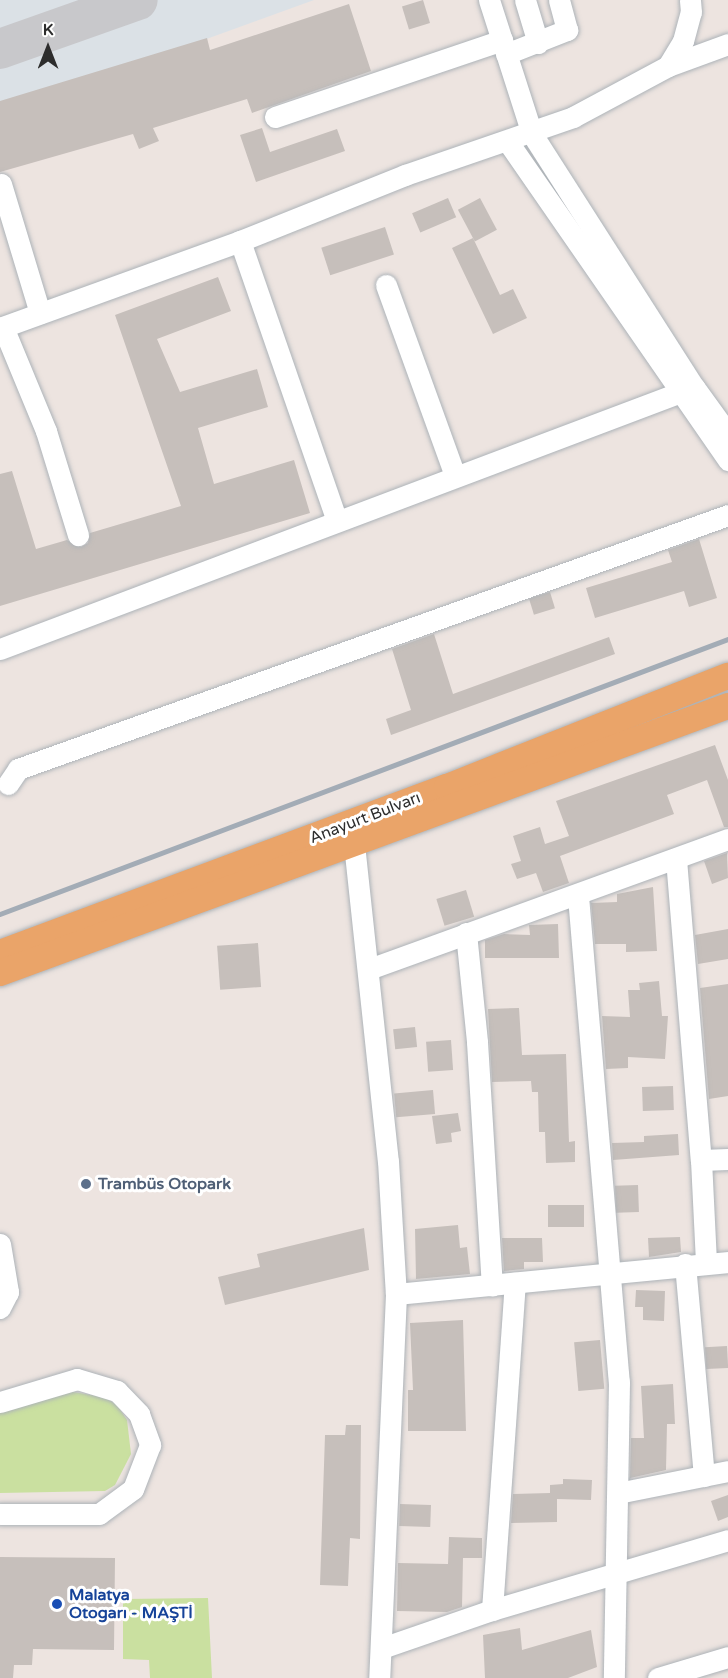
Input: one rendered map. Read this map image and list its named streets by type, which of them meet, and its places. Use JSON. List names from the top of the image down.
{
  "streets": {
    "main road": ["Anayurt Bulvarı"]
  },
  "places": ["Trambüs Otopark", "Malatya Otogarı - MAŞTİ"],
  "north": "top"
}
